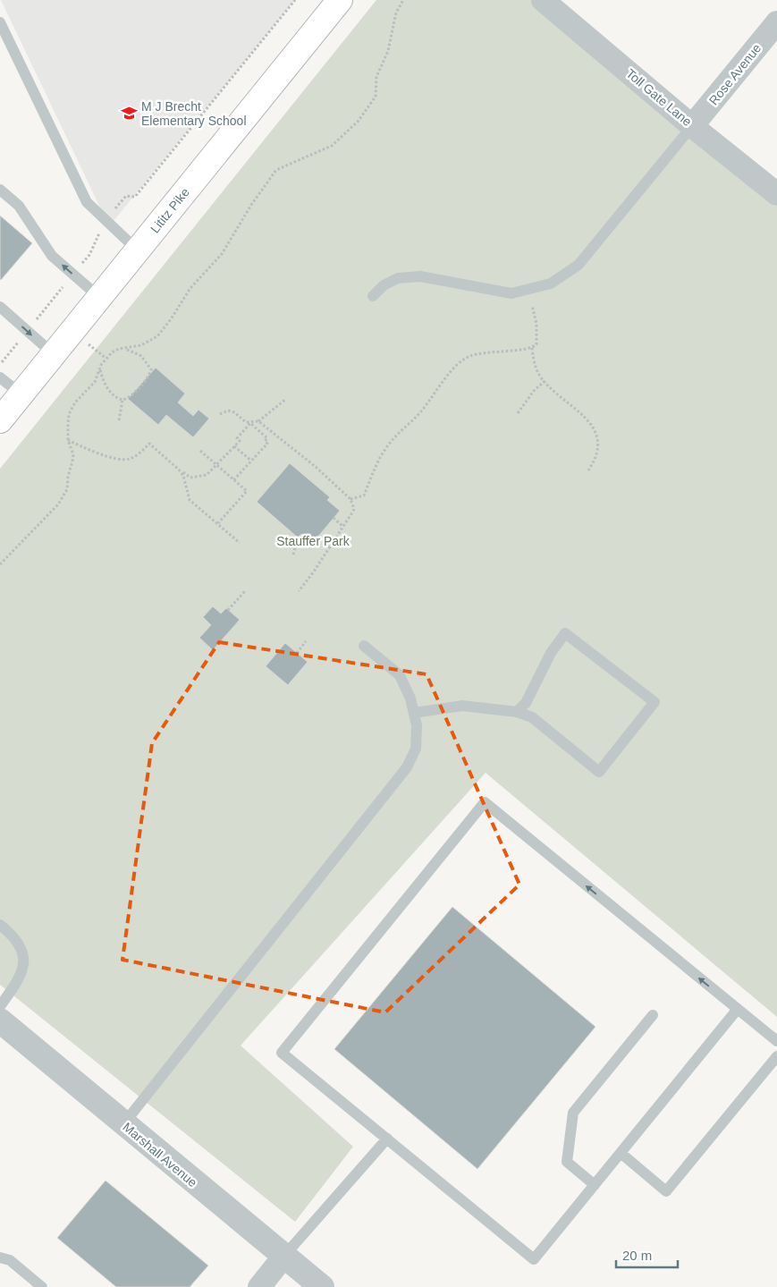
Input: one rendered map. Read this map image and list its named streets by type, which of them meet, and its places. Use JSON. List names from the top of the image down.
{
  "streets": {
    "highway": ["Lititz Pike"],
    "street": ["Rose Avenue", "Toll Gate Lane", "Marshall Avenue"]
  },
  "crossings": [
    ["Rose Avenue", "Toll Gate Lane"]
  ],
  "parks": ["Stauffer Park"],
  "places": {
    "school or university": ["M J Brecht Elementary School"]
  },
  "scale_bar": "20 m"
}
